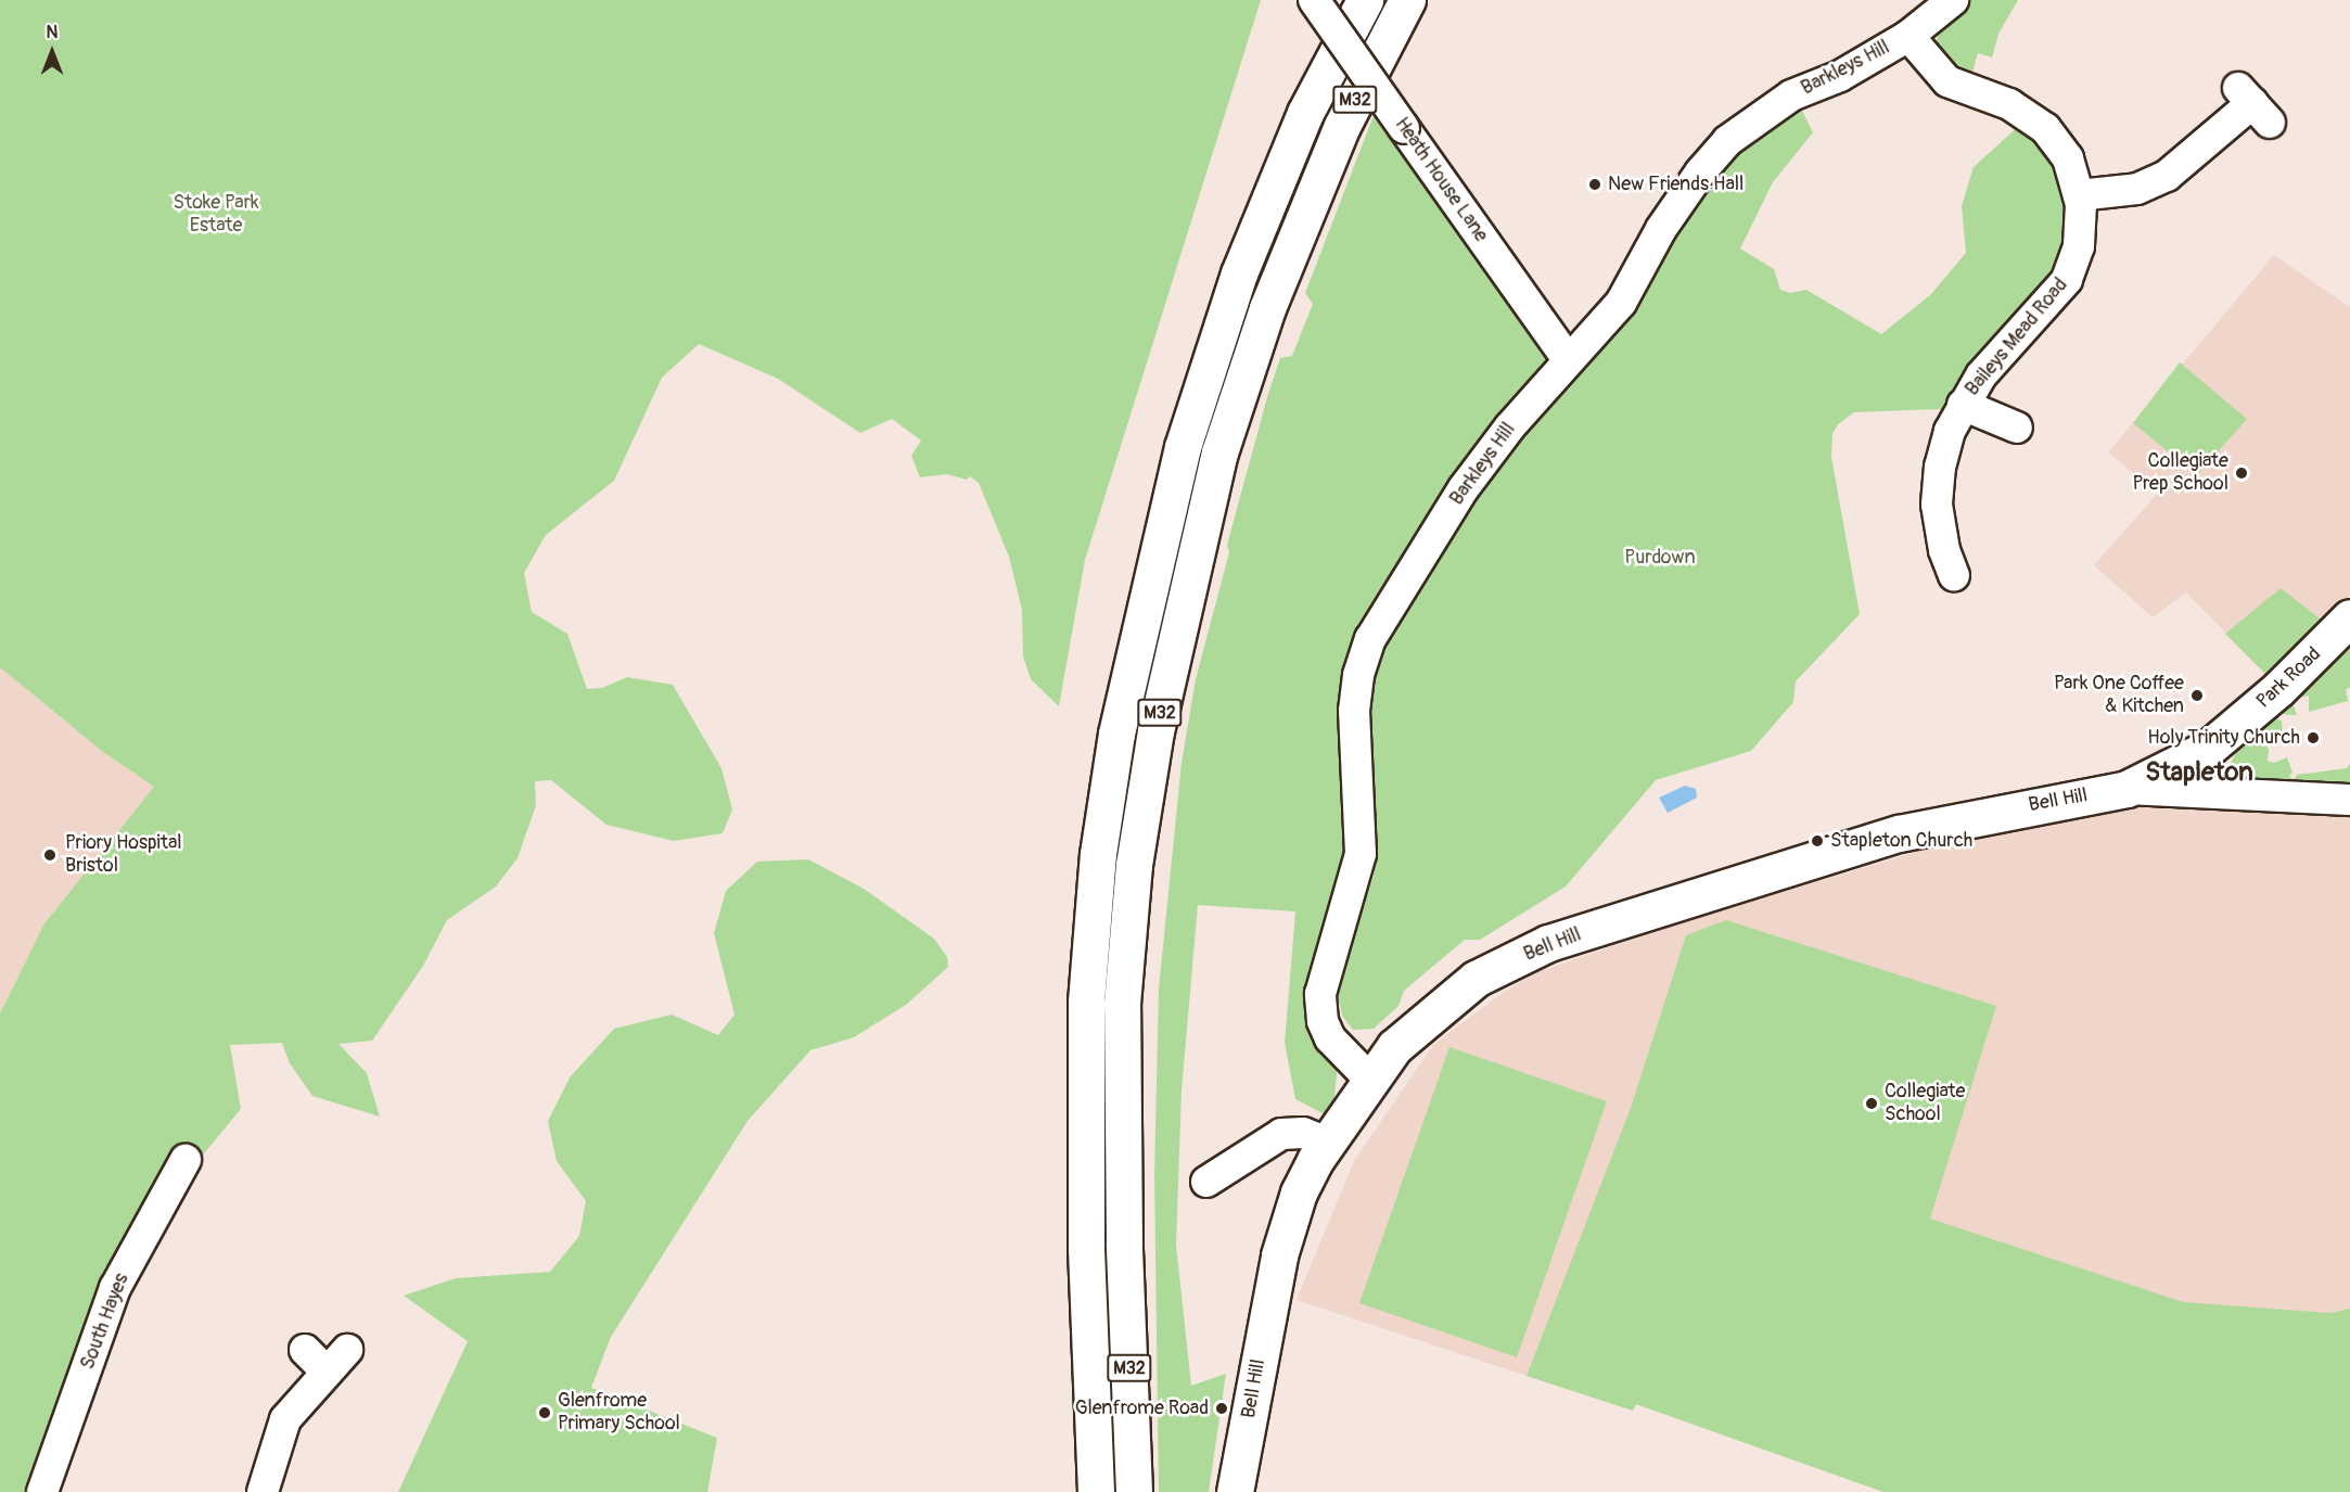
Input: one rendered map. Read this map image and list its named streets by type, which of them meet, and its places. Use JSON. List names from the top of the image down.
{
  "streets": {
    "main road": ["M32", "Park Road", "Bell Hill"],
    "street": [
      "Barkleys Hill",
      "Heath House Lane",
      "Baileys Mead Road",
      "South Hayes"
    ]
  },
  "crossings": [
    ["Barkleys Hill", "Heath House Lane"],
    ["Barkleys Hill", "Baileys Mead Road"],
    ["Barkleys Hill", "Bell Hill"],
    ["Park Road", "Bell Hill"]
  ],
  "districts": ["Stapleton"],
  "parks": ["Stoke Park Estate", "Purdown"],
  "places": [
    "New Friends Hall",
    "Collegiate Prep School",
    "Park One Coffee & Kitchen",
    "Holy Trinity Church",
    "Stapleton Church",
    "Priory Hospital Bristol",
    "Collegiate School",
    "Glenfrome Road",
    "Glenfrome Primary School"
  ],
  "north": "top"
}
